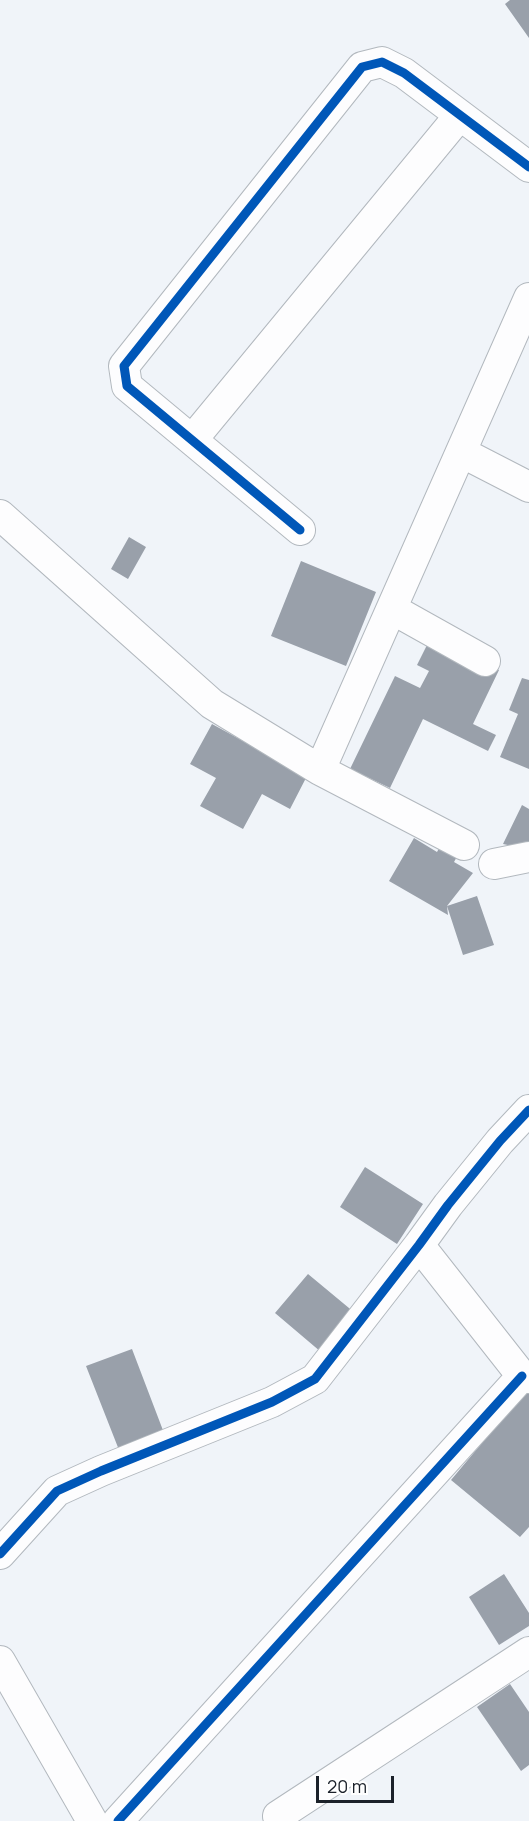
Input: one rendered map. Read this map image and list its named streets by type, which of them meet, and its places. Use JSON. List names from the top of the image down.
{
  "scale_bar": "20 m"
}
